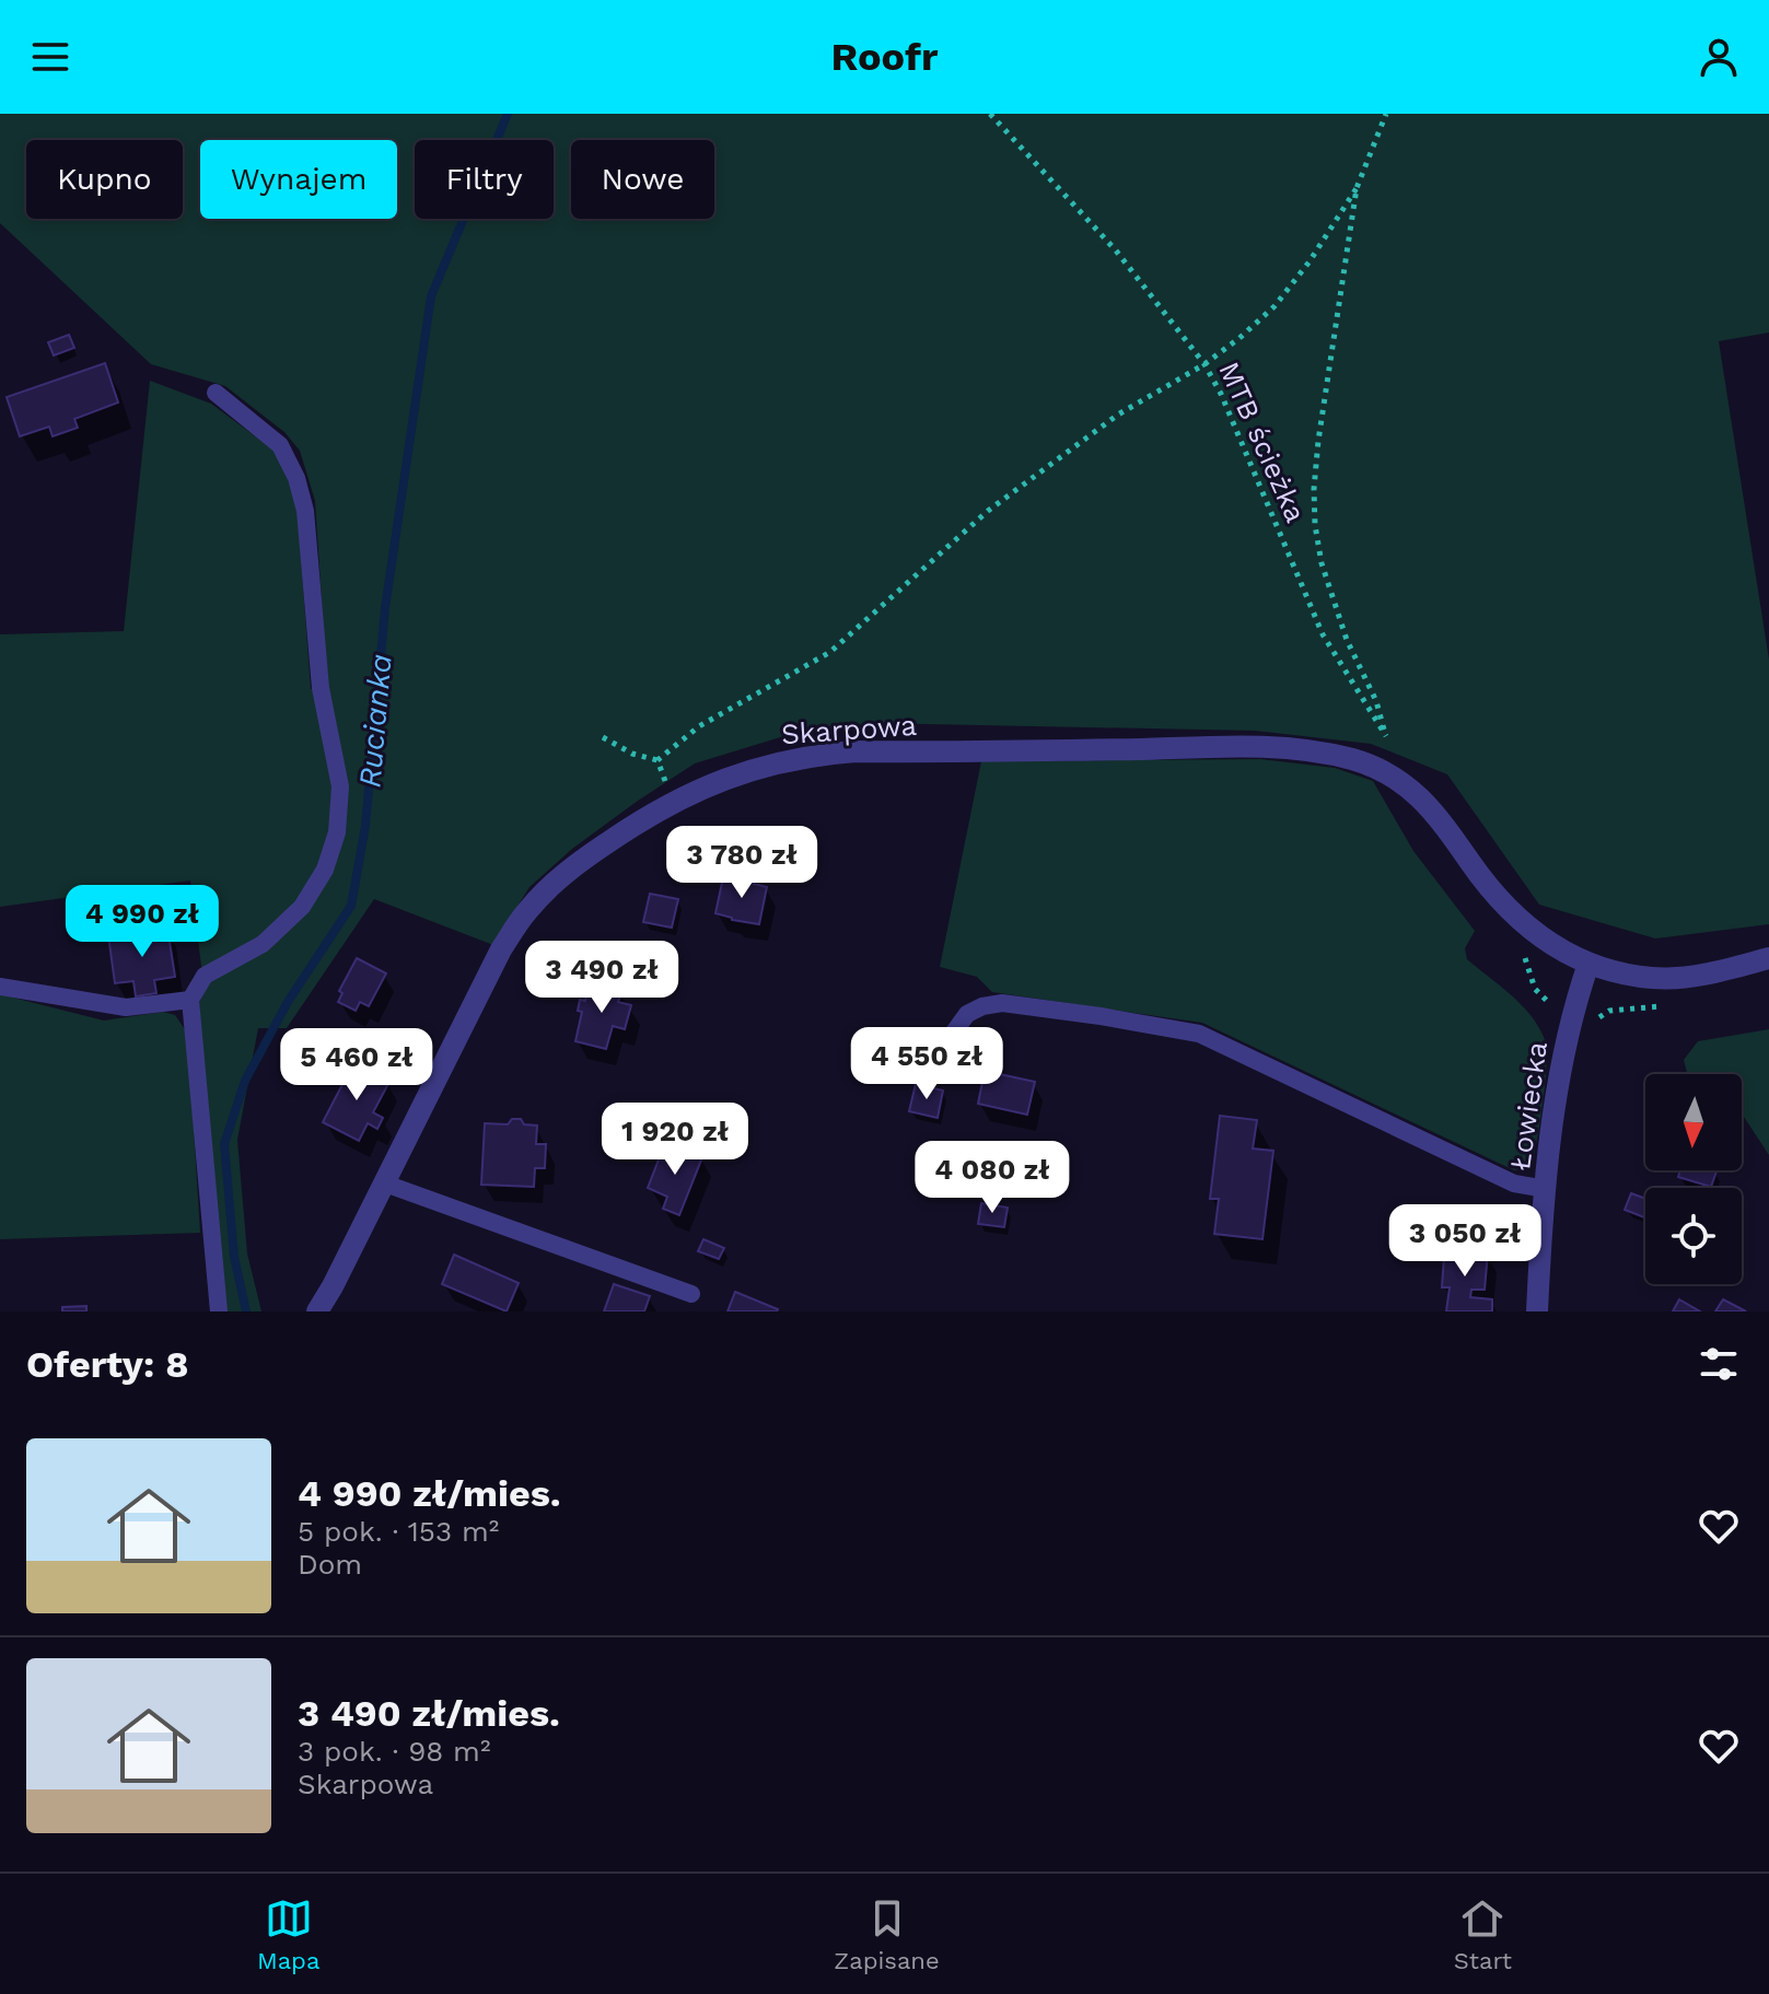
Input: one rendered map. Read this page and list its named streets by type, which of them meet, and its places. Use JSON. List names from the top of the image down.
{
  "streets": {
    "street": ["Skarpowa", "Łowiecka"],
    "path": ["MTB ścieżka"]
  },
  "crossings": [
    ["Skarpowa", "Łowiecka"]
  ],
  "water": ["Rucianka"],
  "north": "bottom",
  "page": {
    "header": "Roofr",
    "chip": [
      "Kupno",
      "Wynajem",
      "Filtry",
      "Nowe"
    ],
    "price": [
      "3 780 zł",
      "4 990 zł",
      "3 490 zł",
      "4 550 zł",
      "5 460 zł",
      "1 920 zł",
      "4 080 zł",
      "3 050 zł"
    ],
    "heading": "Oferty: 8",
    "list": [
      {
        "name": "4 990 zł/mies.",
        "note": "5 pok. · 153 m² · Dom"
      },
      {
        "name": "3 490 zł/mies.",
        "note": "3 pok. · 98 m² · Skarpowa"
      }
    ],
    "tabs": ["Mapa", "Zapisane", "Start"]
  }
}
